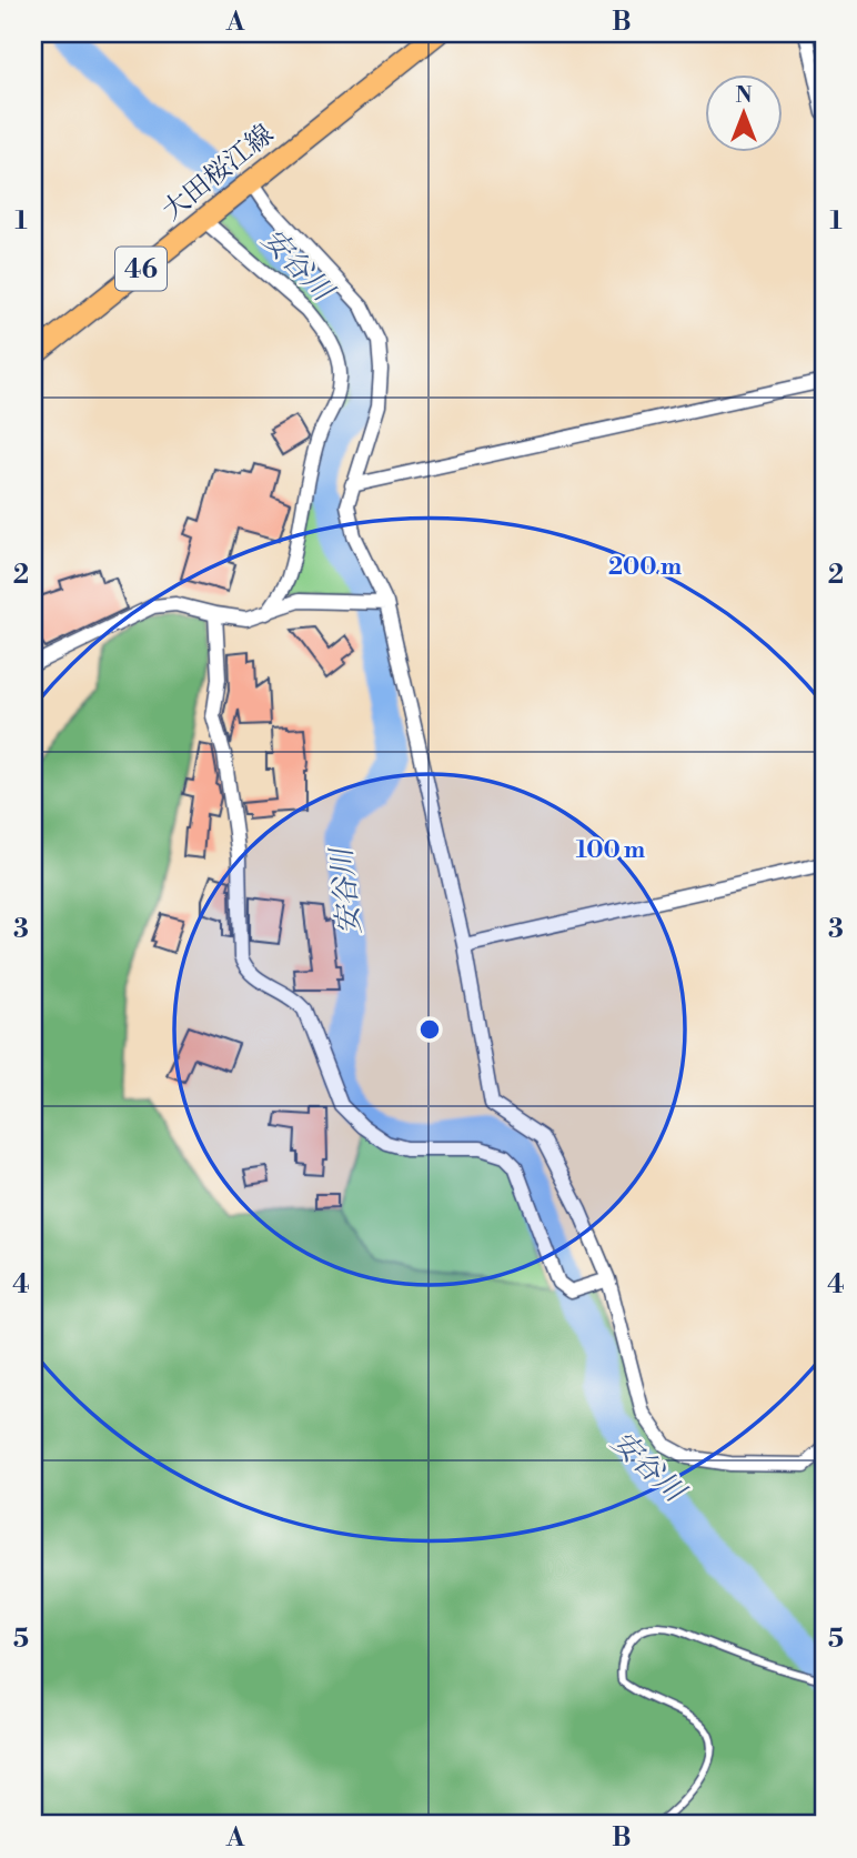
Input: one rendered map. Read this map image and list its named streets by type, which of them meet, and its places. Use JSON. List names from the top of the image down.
{
  "streets": {
    "main road": ["大田桜江線", "46"]
  },
  "water": ["安谷川"],
  "north": "top",
  "grid": {
    "columns": ["A", "B"],
    "rows": [
      "1",
      "2",
      "3",
      "4",
      "5"
    ]
  },
  "rings": ["200 m", "100 m"]
}
